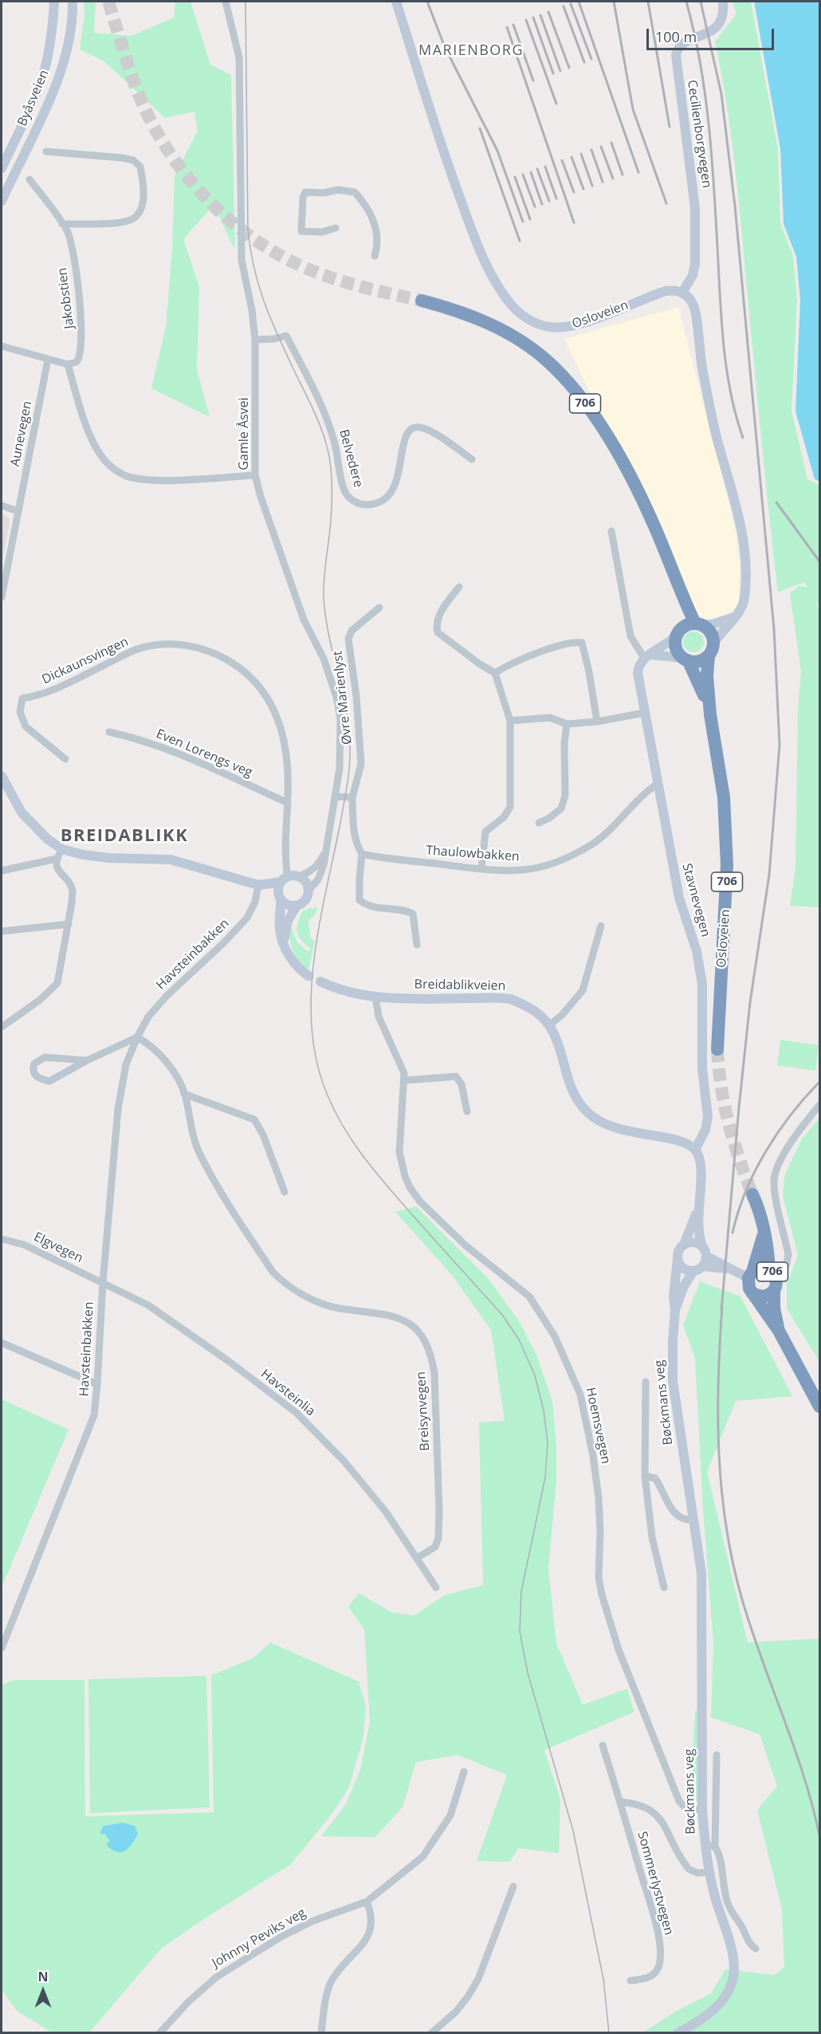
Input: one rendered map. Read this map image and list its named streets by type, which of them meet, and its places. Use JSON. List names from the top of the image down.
{
  "streets": {
    "highway": ["Osloveien", "706"],
    "street": [
      "Byåsveien",
      "Cecilienborgvegen",
      "Jakobstien",
      "Aunevegen",
      "Gamle Åsvei",
      "Belvedere",
      "Dickaunsvingen",
      "Øvre Marienlyst",
      "Even Lorengs veg",
      "Thaulowbakken",
      "Stavnevegen",
      "Havsteinbakken",
      "Breidablikveien",
      "Elgvegen",
      "Havsteinlia",
      "Bøckmans veg",
      "Breisynvegen",
      "Hoemsvegen",
      "Sommerlystvegen",
      "Johnny Peviks veg"
    ]
  },
  "crossings": [
    ["Cecilienborgvegen", "Osloveien"],
    ["Osloveien", "706"],
    ["Gamle Åsvei", "Belvedere"],
    ["Gamle Åsvei", "Dickaunsvingen"],
    ["Dickaunsvingen", "Even Lorengs veg"],
    ["Thaulowbakken", "Stavnevegen"],
    ["Stavnevegen", "Breidablikveien"],
    ["Havsteinbakken", "Elgvegen"],
    ["Havsteinbakken", "Havsteinlia"],
    ["Havsteinbakken", "Breisynvegen"],
    ["Breidablikveien", "Hoemsvegen"],
    ["Elgvegen", "Havsteinlia"],
    ["Havsteinlia", "Breisynvegen"],
    ["Bøckmans veg", "Hoemsvegen"],
    ["Bøckmans veg", "Sommerlystvegen"]
  ],
  "districts": ["MARIENBORG", "BREIDABLIKK"],
  "scale_bar": "100 m",
  "north": "top"
}
